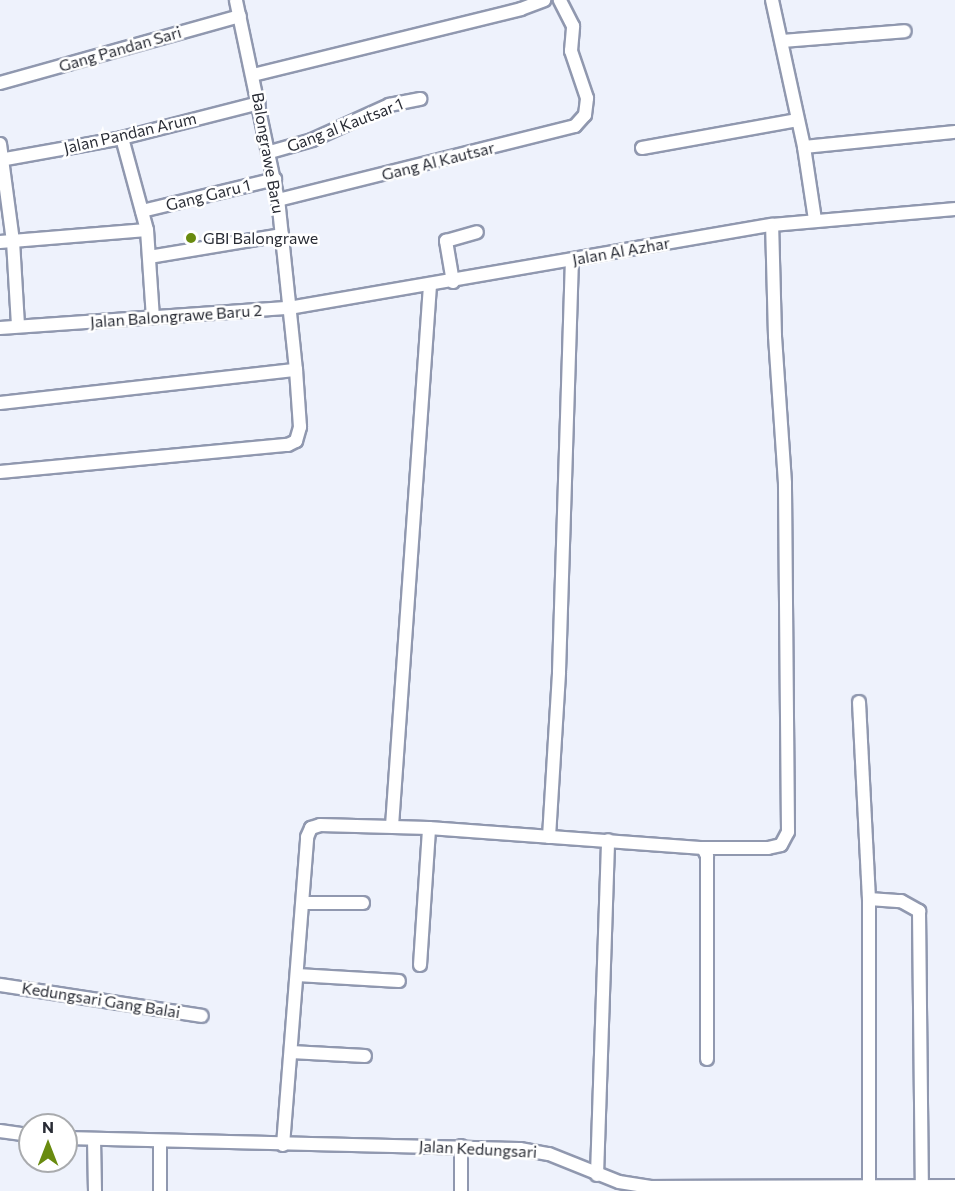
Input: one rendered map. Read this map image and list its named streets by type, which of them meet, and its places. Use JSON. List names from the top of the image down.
{
  "streets": {
    "street": [
      "Gang Pandan Sari",
      "Gang al Kautsar 1",
      "Jalan Pandan Arum",
      "Balongrawe Baru",
      "Gang Al Kautsar",
      "Gang Garu 1",
      "Jalan Al Azhar",
      "Jalan Balongrawe Baru 2",
      "Kedungsari Gang Balai",
      "Jalan Kedungsari"
    ]
  },
  "crossings": [
    ["Gang Pandan Sari", "Balongrawe Baru"],
    ["Gang al Kautsar 1", "Balongrawe Baru"],
    ["Jalan Pandan Arum", "Balongrawe Baru"],
    ["Balongrawe Baru", "Gang Al Kautsar"],
    ["Balongrawe Baru", "Gang Garu 1"],
    ["Balongrawe Baru", "Jalan Al Azhar"],
    ["Balongrawe Baru", "Jalan Balongrawe Baru 2"],
    ["Jalan Al Azhar", "Jalan Balongrawe Baru 2"]
  ],
  "places": ["GBI Balongrawe"],
  "north": "top"
}
